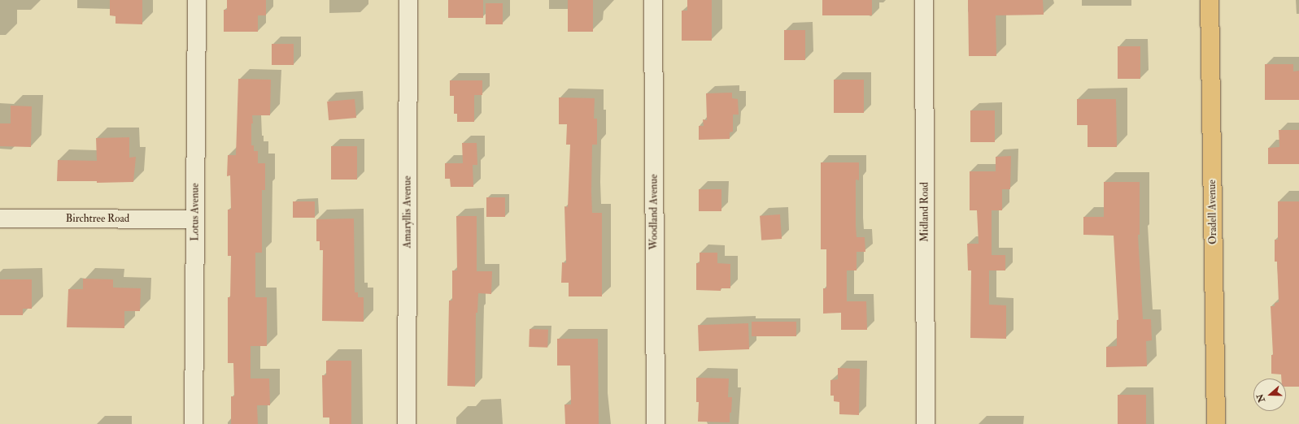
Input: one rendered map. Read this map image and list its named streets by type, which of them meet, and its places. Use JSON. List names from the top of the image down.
{
  "streets": {
    "main road": ["Oradell Avenue"],
    "street": [
      "Lotus Avenue",
      "Amaryllis Avenue",
      "Woodland Avenue",
      "Midland Road",
      "Birchtree Road"
    ]
  },
  "crossings": [
    ["Lotus Avenue", "Birchtree Road"]
  ],
  "north": "left"
}
